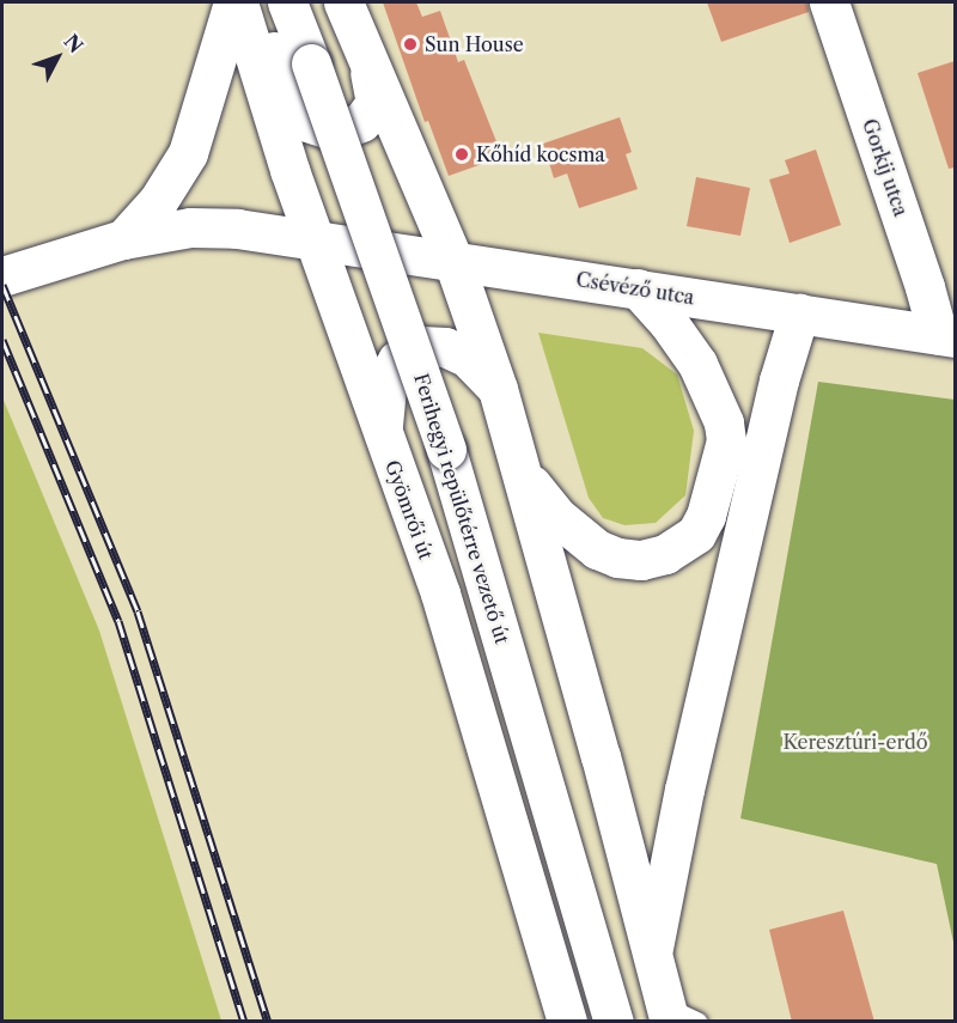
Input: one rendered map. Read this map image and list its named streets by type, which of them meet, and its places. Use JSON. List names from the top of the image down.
{
  "streets": {
    "street": [
      "Gorkij utca",
      "Csévéző utca",
      "Ferihegyi repülőtérre vezető út",
      "Gyömrői út"
    ]
  },
  "crossings": [
    ["Gorkij utca", "Csévéző utca"],
    ["Csévéző utca", "Gyömrői út"]
  ],
  "parks": ["Keresztúri-erdő"],
  "places": ["Sun House", "Kőhíd kocsma"],
  "north": "top right"
}
